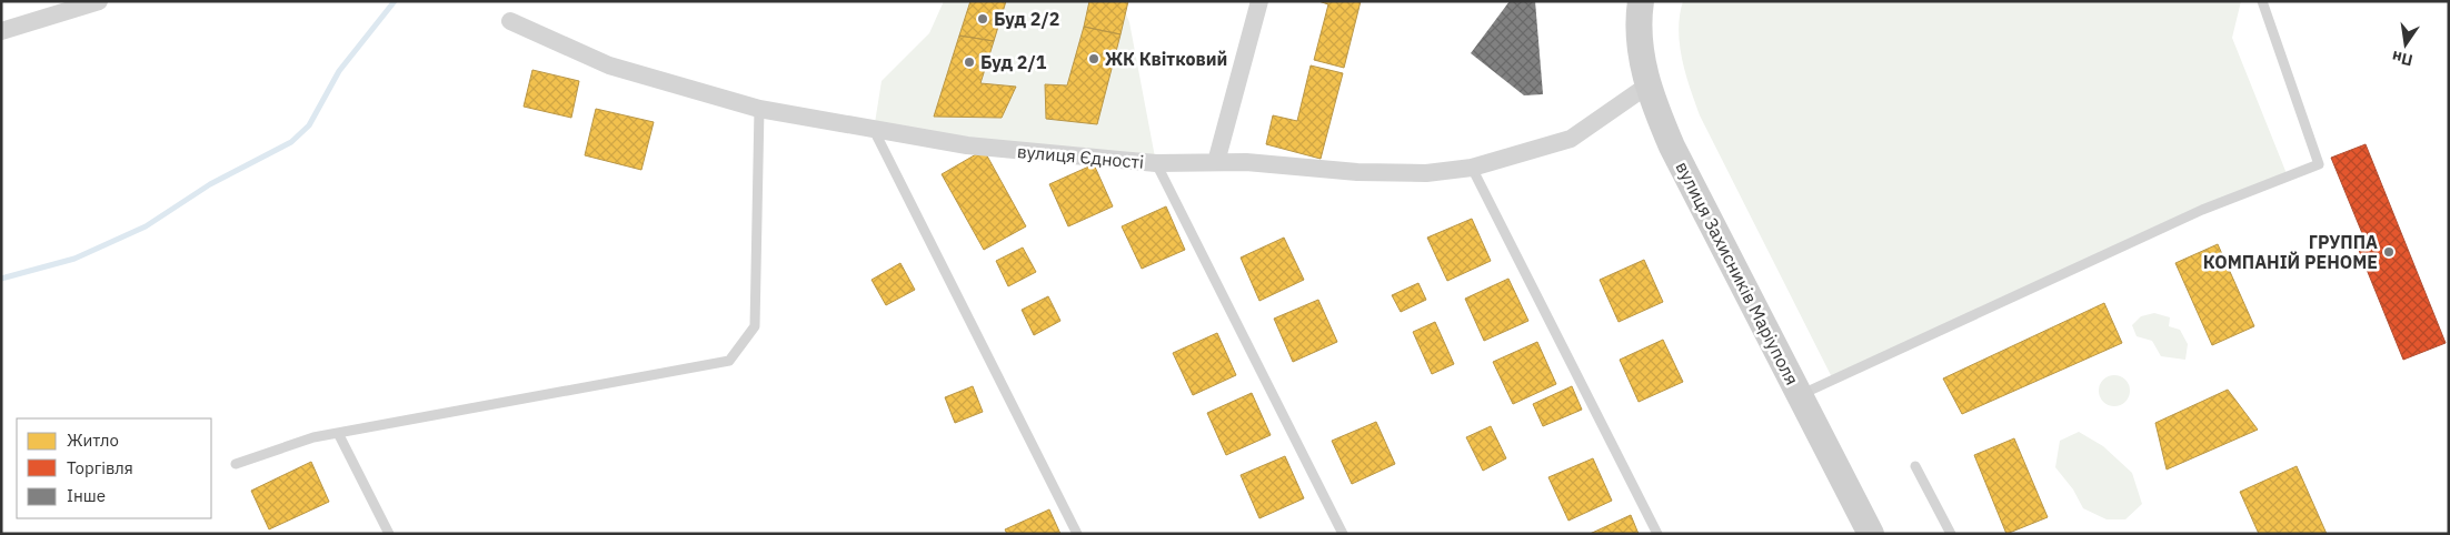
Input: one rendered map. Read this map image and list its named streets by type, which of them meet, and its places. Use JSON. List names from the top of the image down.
{
  "streets": {
    "main road": ["вулиця Захисників Маріуполя"],
    "street": ["вулиця Єдності"]
  },
  "crossings": [
    ["вулиця Єдності", "вулиця Захисників Маріуполя"]
  ],
  "places": [
    "Буд 2/2",
    "ЖК Квітковий",
    "Буд 2/1",
    "ГРУППА КОМПАНІЙ РЕНОМЕ"
  ],
  "legend": ["Житло", "Торгівля", "Інше"],
  "north": "bottom"
}
